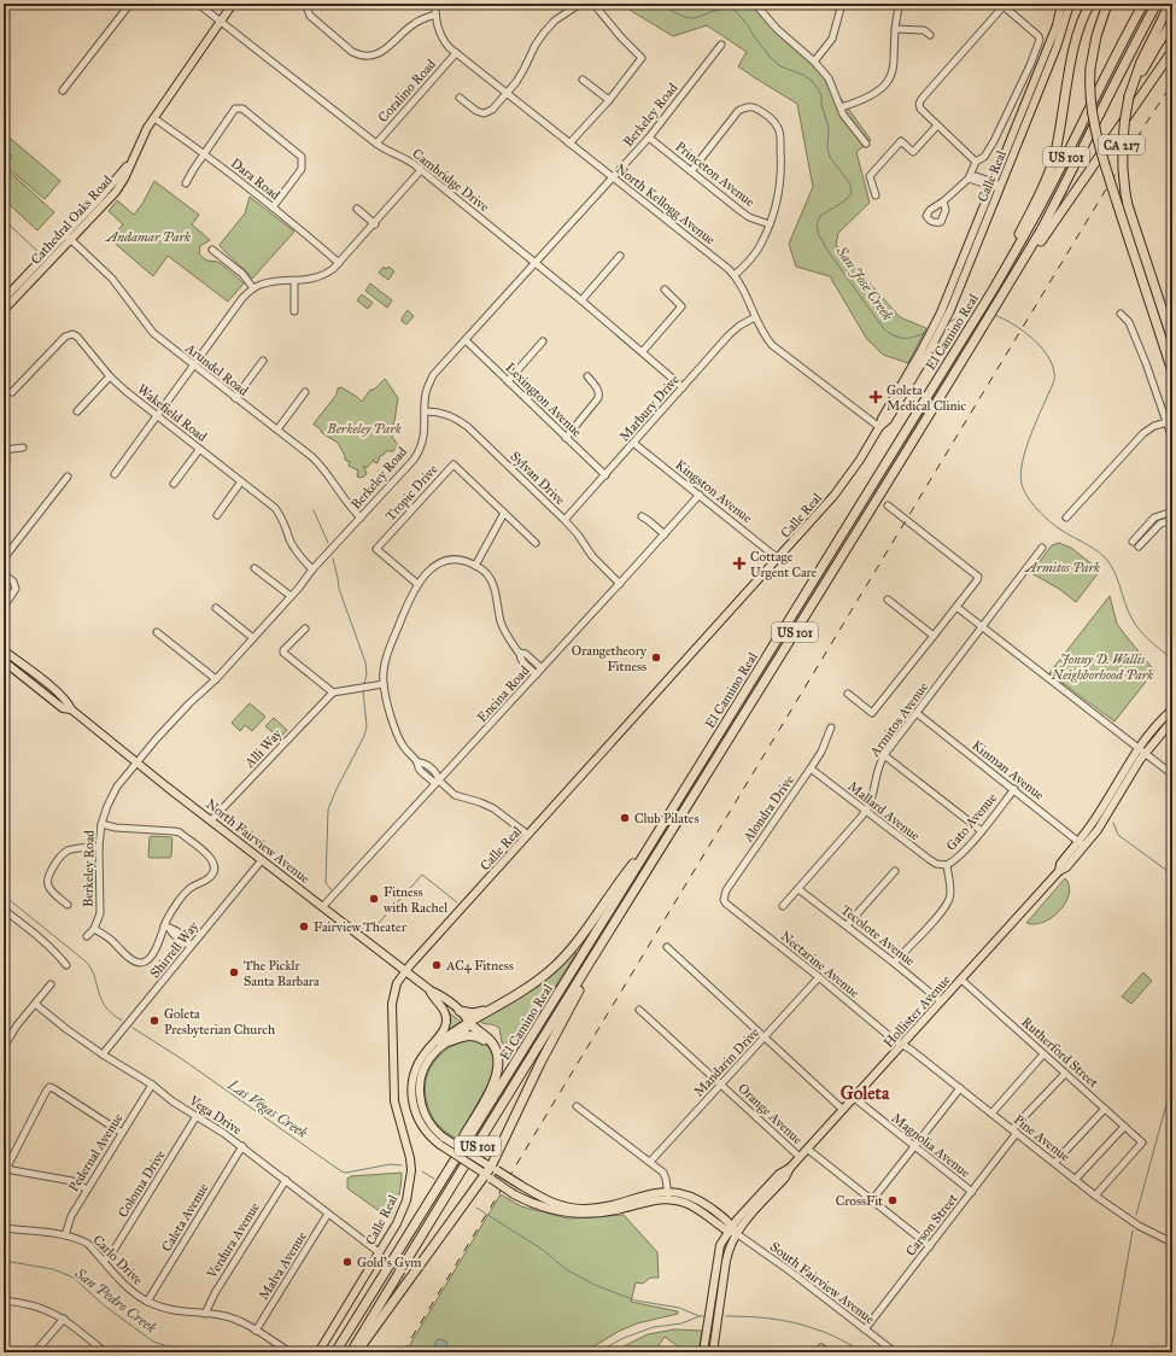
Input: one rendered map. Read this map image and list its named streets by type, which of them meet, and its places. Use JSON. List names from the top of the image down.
{
  "streets": {
    "highway": ["CA 217", "US 101", "El Camino Real"],
    "main road": [
      "Calle Real",
      "Cathedral Oaks Road",
      "North Fairview Avenue",
      "Hollister Avenue",
      "South Fairview Avenue"
    ],
    "street": [
      "Coralino Road",
      "Berkeley Road",
      "Princeton Avenue",
      "Dara Road",
      "Cambridge Drive",
      "North Kellogg Avenue",
      "Arundel Road",
      "Lexington Avenue",
      "Marbury Drive",
      "Wakefield Road",
      "Sylvan Drive",
      "Kingston Avenue",
      "Tropic Drive",
      "Encina Road",
      "Armitos Avenue",
      "Alli Way",
      "Kinman Avenue",
      "Alondra Drive",
      "Mallard Avenue",
      "Gato Avenue",
      "Tecolote Avenue",
      "Shirrell Way",
      "Nectarine Avenue",
      "Rutherford Street",
      "Mandarin Drive",
      "Orange Avenue",
      "Vega Drive",
      "Pine Avenue",
      "Magnolia Avenue",
      "Pedernal Avenue",
      "Coloma Drive",
      "Caleta Avenue",
      "Carson Street",
      "Verdura Avenue",
      "Carlo Drive",
      "Malva Avenue"
    ]
  },
  "crossings": [
    ["Coralino Road", "Cambridge Drive"],
    ["Coralino Road", "North Kellogg Avenue"],
    ["Berkeley Road", "Princeton Avenue"],
    ["Berkeley Road", "Cambridge Drive"],
    ["Berkeley Road", "North Kellogg Avenue"],
    ["Berkeley Road", "Arundel Road"],
    ["Berkeley Road", "Lexington Avenue"],
    ["Berkeley Road", "Wakefield Road"],
    ["Berkeley Road", "Sylvan Drive"],
    ["Berkeley Road", "North Fairview Avenue"],
    ["Calle Real", "North Kellogg Avenue"],
    ["Calle Real", "Kingston Avenue"],
    ["Calle Real", "North Fairview Avenue"],
    ["Calle Real", "Vega Drive"],
    ["Dara Road", "Cathedral Oaks Road"],
    ["Cambridge Drive", "Cathedral Oaks Road"],
    ["Cambridge Drive", "Marbury Drive"],
    ["North Kellogg Avenue", "Marbury Drive"],
    ["Cathedral Oaks Road", "Arundel Road"],
    ["Lexington Avenue", "Marbury Drive"],
    ["Marbury Drive", "Sylvan Drive"],
    ["Marbury Drive", "Kingston Avenue"],
    ["Sylvan Drive", "Encina Road"],
    ["Kingston Avenue", "Encina Road"],
    ["Encina Road", "North Fairview Avenue"],
    ["Armitos Avenue", "Kinman Avenue"],
    ["Armitos Avenue", "Mallard Avenue"],
    ["Armitos Avenue", "Tecolote Avenue"],
    ["Alli Way", "North Fairview Avenue"],
    ["Kinman Avenue", "Gato Avenue"],
    ["Kinman Avenue", "Hollister Avenue"],
    ["Alondra Drive", "Mallard Avenue"],
    ["Alondra Drive", "Nectarine Avenue"],
    ["Mallard Avenue", "Gato Avenue"],
    ["Gato Avenue", "Tecolote Avenue"],
    ["North Fairview Avenue", "Shirrell Way"],
    ["North Fairview Avenue", "South Fairview Avenue"],
    ["Tecolote Avenue", "Hollister Avenue"],
    ["Shirrell Way", "Vega Drive"],
    ["Nectarine Avenue", "Hollister Avenue"],
    ["Nectarine Avenue", "Mandarin Drive"],
    ["Nectarine Avenue", "Pine Avenue"],
    ["Hollister Avenue", "Rutherford Street"],
    ["Hollister Avenue", "Orange Avenue"],
    ["Hollister Avenue", "Pine Avenue"],
    ["Hollister Avenue", "Magnolia Avenue"],
    ["Hollister Avenue", "South Fairview Avenue"],
    ["Rutherford Street", "Pine Avenue"],
    ["Rutherford Street", "Carson Street"],
    ["Mandarin Drive", "Orange Avenue"],
    ["Orange Avenue", "Carson Street"],
    ["Vega Drive", "Pedernal Avenue"],
    ["Vega Drive", "Coloma Drive"],
    ["Vega Drive", "Caleta Avenue"],
    ["Vega Drive", "Verdura Avenue"],
    ["Vega Drive", "Malva Avenue"],
    ["Pine Avenue", "Carson Street"],
    ["Magnolia Avenue", "Carson Street"],
    ["Pedernal Avenue", "Carlo Drive"],
    ["Coloma Drive", "Carlo Drive"],
    ["Caleta Avenue", "Carlo Drive"],
    ["Carson Street", "South Fairview Avenue"],
    ["Verdura Avenue", "Carlo Drive"],
    ["Carlo Drive", "Malva Avenue"]
  ],
  "districts": ["Goleta"],
  "water": ["San Jose Creek", "Las Vegas Creek", "San Pedro Creek"],
  "parks": [
    "Andamar Park",
    "Berkeley Park",
    "Armitos Park",
    "Jonny D. Wallis Neighborhood Park"
  ],
  "places": {
    "health": ["Goleta Medical Clinic", "Cottage Urgent Care"],
    "other": [
      "Orangetheory Fitness",
      "Club Pilates",
      "Fitness with Rachel",
      "Fairview Theater",
      "AC4 Fitness",
      "The Picklr Santa Barbara",
      "Goleta Presbyterian Church",
      "CrossFit",
      "Gold's Gym"
    ]
  }
}
